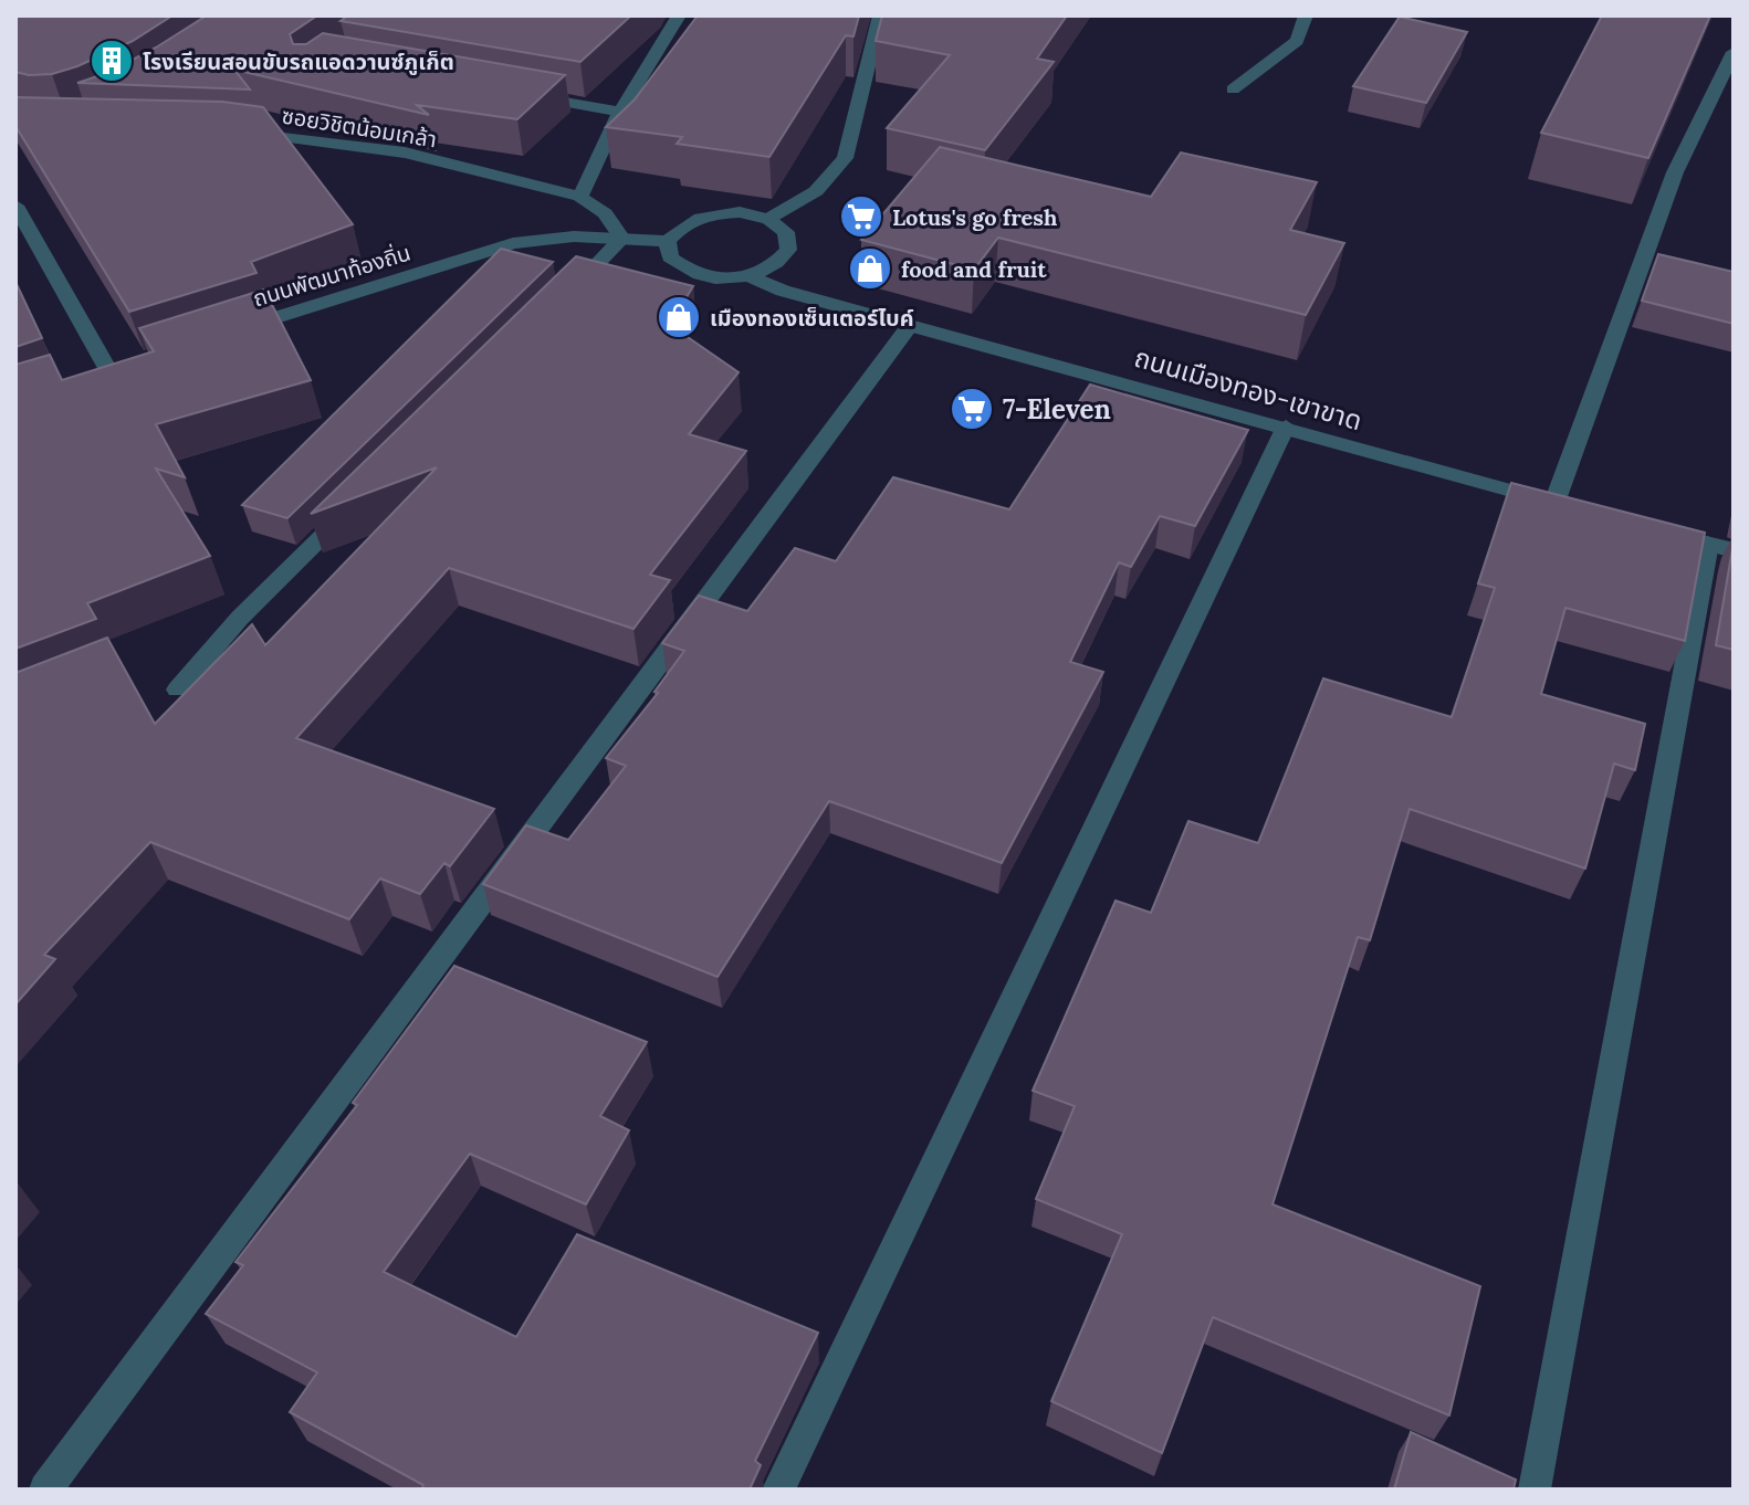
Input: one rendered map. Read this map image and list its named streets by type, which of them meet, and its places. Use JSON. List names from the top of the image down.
{
  "streets": {
    "street": ["ซอยวิชิตน้อมเกล้า", "ถนนพัฒนาท้องถิ่น", "ถนนเมืองทอง-เขาขาด"]
  },
  "crossings": [
    ["ซอยวิชิตน้อมเกล้า", "ถนนพัฒนาท้องถิ่น"]
  ],
  "places": {
    "building": ["โรงเรียนสอนขับรถแอดวานซ์ภูเก็ต"],
    "supermarket": ["Lotus's go fresh", "7-Eleven"],
    "shop": ["food and fruit", "เมืองทองเซ็นเตอร์ไบค์"]
  }
}
